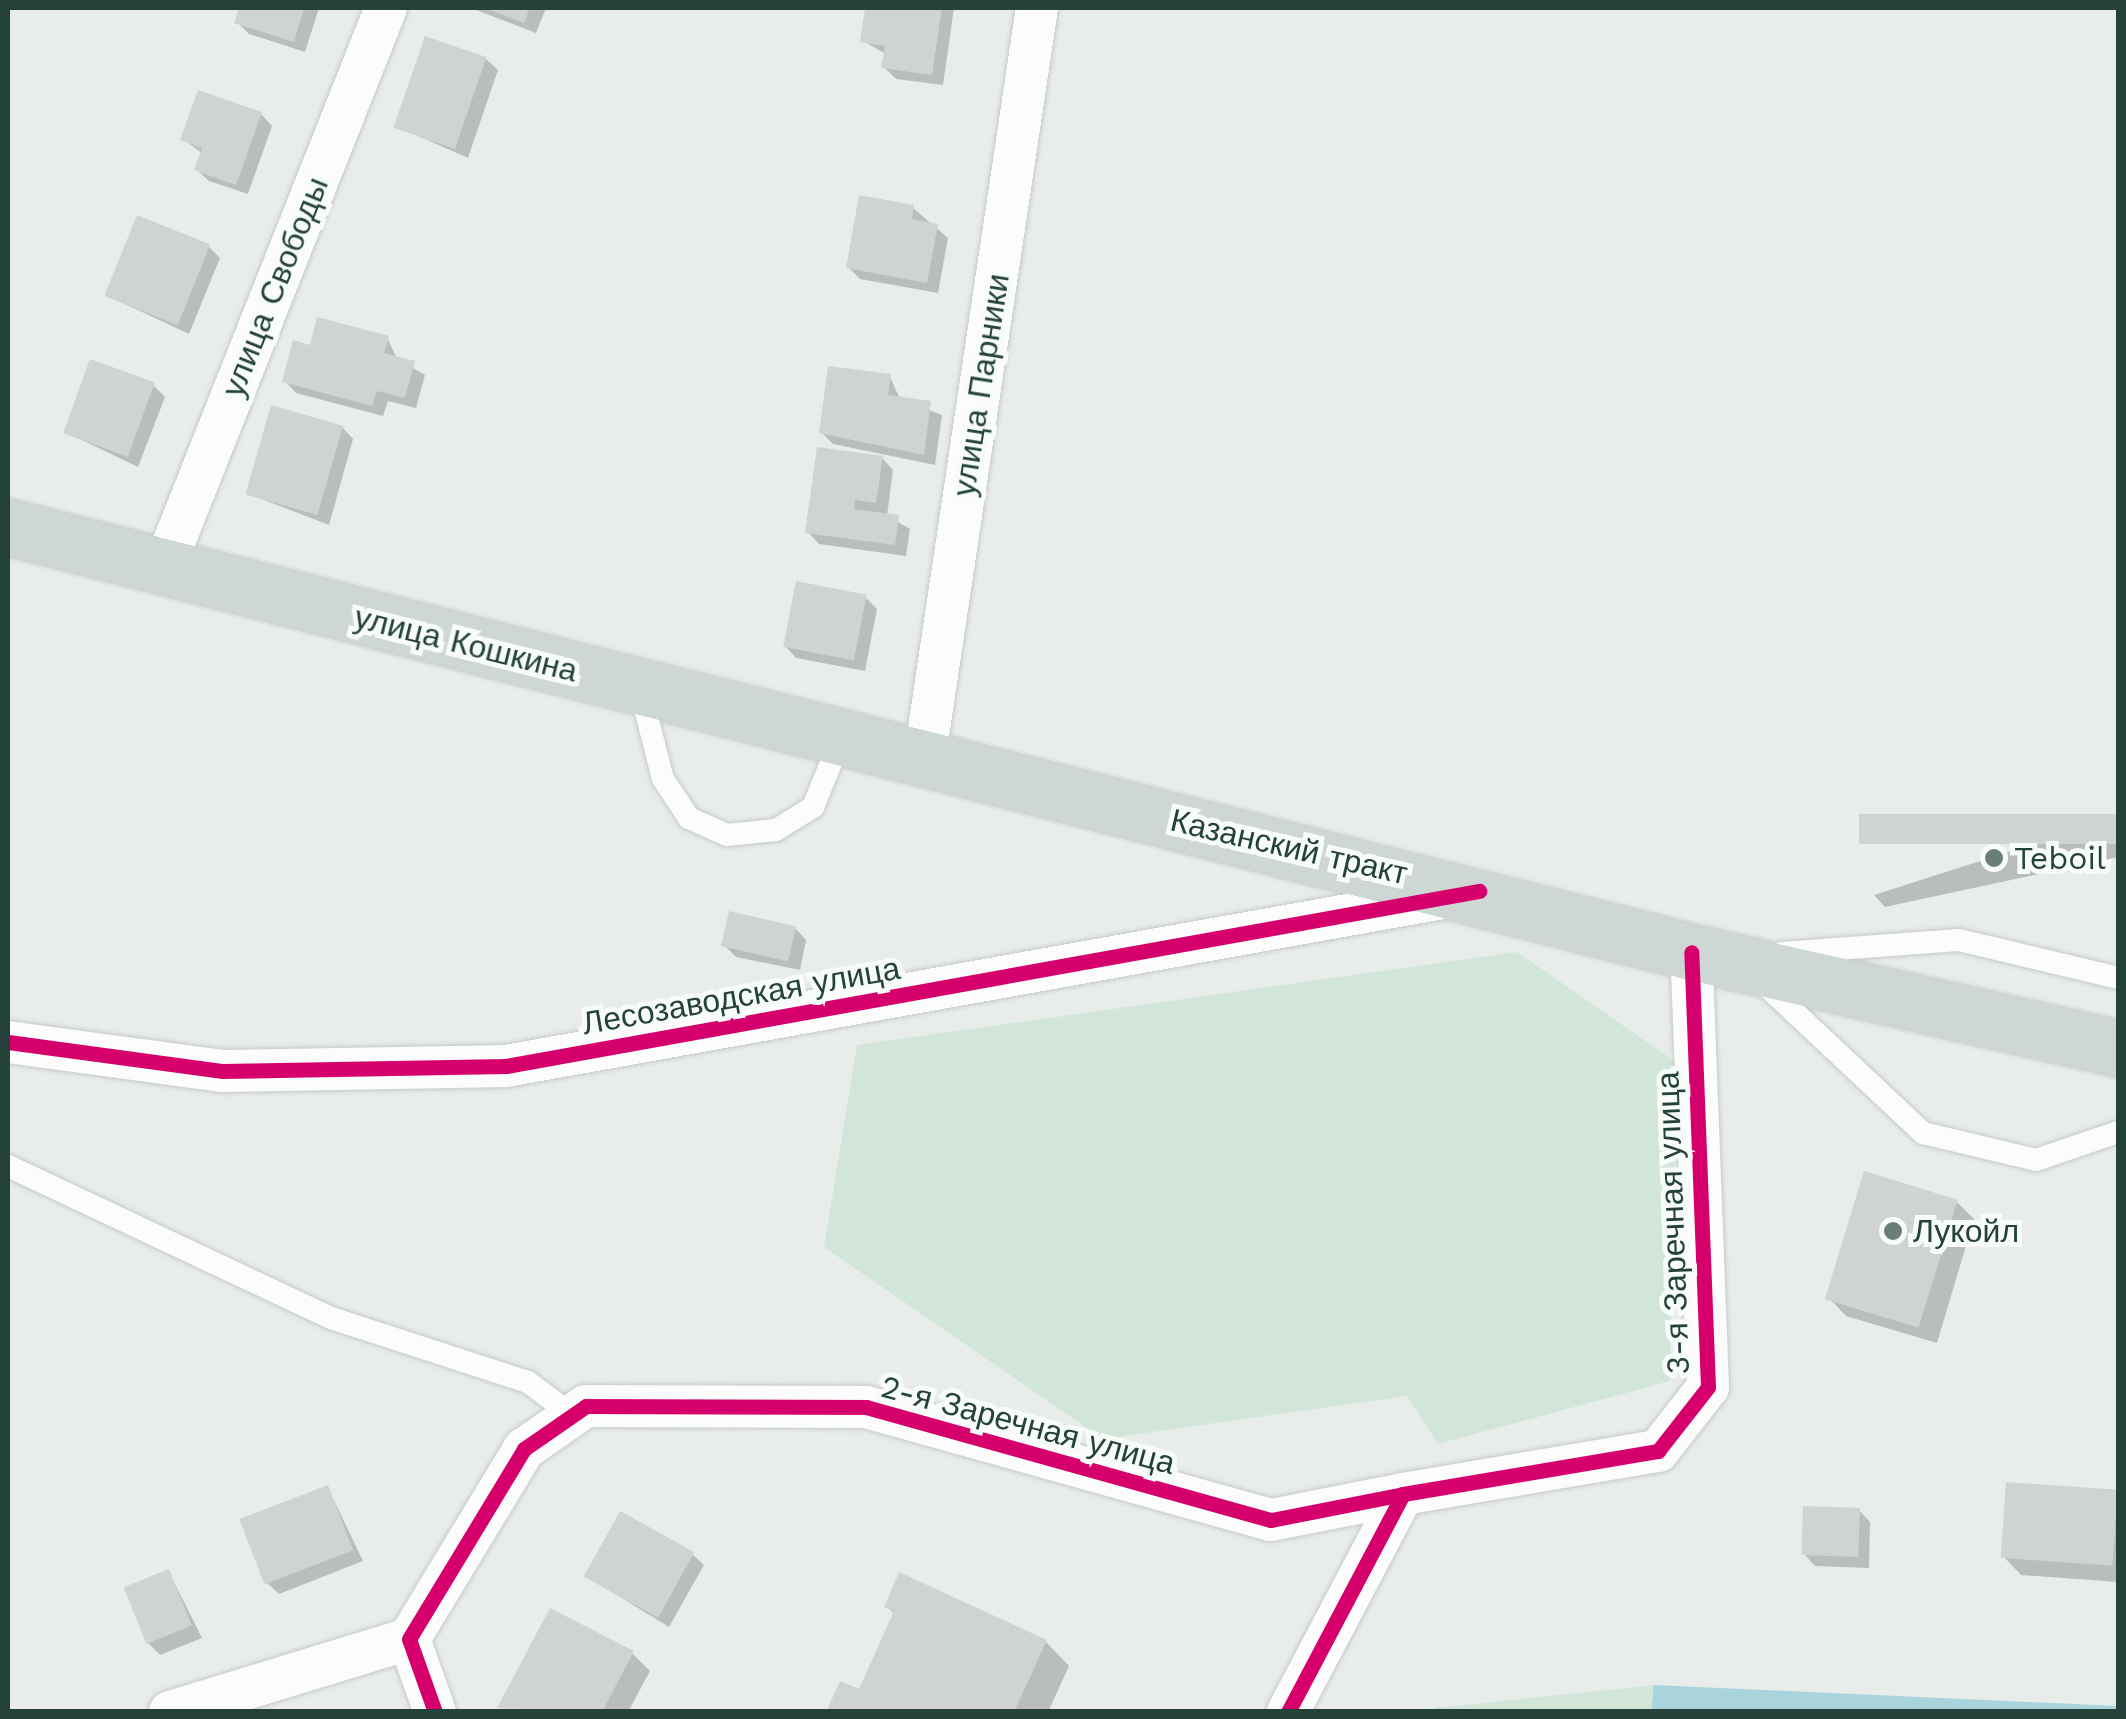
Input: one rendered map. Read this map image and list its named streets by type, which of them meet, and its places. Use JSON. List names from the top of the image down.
{
  "streets": {
    "main road": ["улица Кошкина", "Казанский тракт"],
    "street": [
      "улица Свободы",
      "улица Парники",
      "Лесозаводская улица",
      "3-я Заречная улица",
      "2-я Заречная улица"
    ]
  },
  "crossings": [
    ["улица Свободы", "улица Кошкина"],
    ["улица Парники", "улица Кошкина"],
    ["улица Парники", "Казанский тракт"],
    ["улица Кошкина", "Казанский тракт"],
    ["Казанский тракт", "Лесозаводская улица"],
    ["Казанский тракт", "3-я Заречная улица"],
    ["3-я Заречная улица", "2-я Заречная улица"]
  ],
  "places": ["Teboil", "Лукойл"]
}
